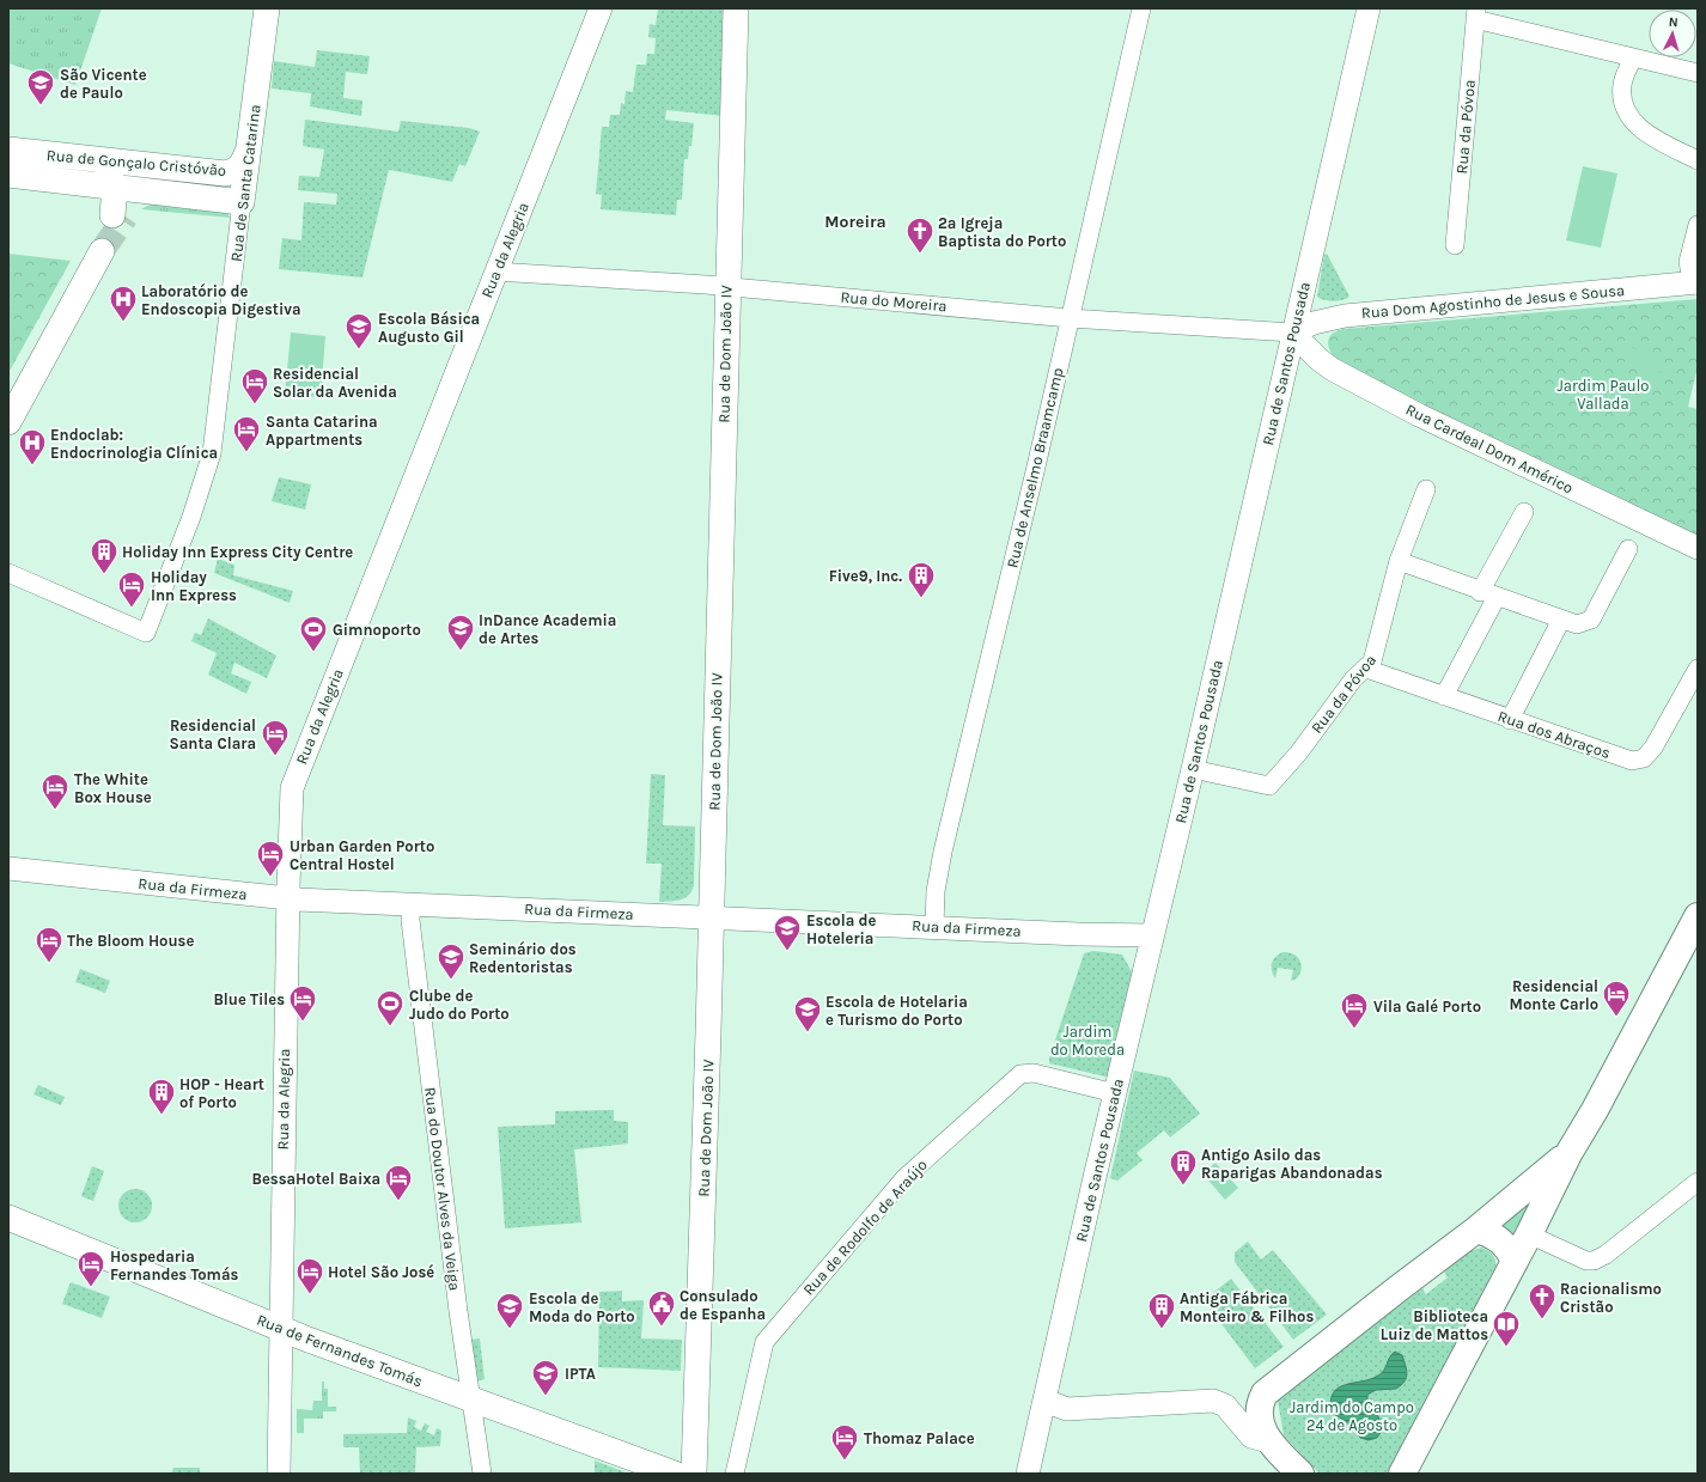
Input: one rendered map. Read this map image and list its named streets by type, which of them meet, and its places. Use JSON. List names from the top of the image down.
{
  "streets": {
    "main road": [
      "Rua de Gonçalo Cristóvão",
      "Rua de Santa Catarina",
      "Rua de Dom João IV",
      "Rua de Fernandes Tomás"
    ],
    "street": [
      "Rua da Póvoa",
      "Rua da Alegria",
      "Rua do Moreira",
      "Rua Dom Agostinho de Jesus e Sousa",
      "Rua de Santos Pousada",
      "Rua Cardeal Dom Américo",
      "Rua de Anselmo Braamcamp",
      "Rua dos Abraços",
      "Rua da Firmeza",
      "Rua do Doutor Alves da Veiga",
      "Rua de Rodolfo de Araújo"
    ]
  },
  "crossings": [
    ["Rua da Póvoa", "Rua de Santos Pousada"],
    ["Rua da Póvoa", "Rua dos Abraços"],
    ["Rua de Gonçalo Cristóvão", "Rua de Santa Catarina"],
    ["Rua da Alegria", "Rua do Moreira"],
    ["Rua da Alegria", "Rua da Firmeza"],
    ["Rua da Alegria", "Rua de Fernandes Tomás"],
    ["Rua do Moreira", "Rua Dom Agostinho de Jesus e Sousa"],
    ["Rua do Moreira", "Rua de Dom João IV"],
    ["Rua do Moreira", "Rua de Santos Pousada"],
    ["Rua do Moreira", "Rua Cardeal Dom Américo"],
    ["Rua do Moreira", "Rua de Anselmo Braamcamp"],
    ["Rua Dom Agostinho de Jesus e Sousa", "Rua de Santos Pousada"],
    ["Rua Dom Agostinho de Jesus e Sousa", "Rua Cardeal Dom Américo"],
    ["Rua de Dom João IV", "Rua da Firmeza"],
    ["Rua de Santos Pousada", "Rua Cardeal Dom Américo"],
    ["Rua de Santos Pousada", "Rua da Firmeza"],
    ["Rua de Santos Pousada", "Rua de Rodolfo de Araújo"],
    ["Rua de Anselmo Braamcamp", "Rua da Firmeza"],
    ["Rua da Firmeza", "Rua do Doutor Alves da Veiga"],
    ["Rua do Doutor Alves da Veiga", "Rua de Fernandes Tomás"]
  ],
  "districts": ["Moreira"],
  "parks": ["Jardim Paulo Vallada", "Jardim do Moreda", "Jardim do Campo 24 de Agosto"],
  "places": {
    "school or university": [
      "São Vicente de Paulo",
      "Escola Básica Augusto Gil",
      "InDance Academia de Artes",
      "Escola de Hoteleria",
      "Seminário dos Redentoristas",
      "Escola de Hotelaria e Turismo do Porto",
      "Escola de Moda do Porto",
      "IPTA"
    ],
    "church": ["2ª Igreja Baptista do Porto", "Racionalismo Cristão"],
    "hospital": ["Laboratório de Endoscopia Digestiva", "Endoclab: Endocrinologia Clínica"],
    "hotel": [
      "Residencial Solar da Avenida",
      "Santa Catarina Appartments",
      "Holiday Inn Express",
      "Residencial Santa Clara",
      "The White Box House",
      "Urban Garden Porto Central Hostel",
      "The Bloom House",
      "Residencial Monte Carlo",
      "Blue Tiles",
      "Vila Galé Porto",
      "BessaHotel Baixa",
      "Hospedaria Fernandes Tomás",
      "Hotel São José",
      "Thomaz Palace"
    ],
    "building": [
      "Holiday Inn Express City Centre",
      "Five9, Inc.",
      "HOP - Heart of Porto",
      "Antigo Asilo das Raparigas Abandonadas",
      "Antiga Fábrica Monteiro & Filhos"
    ],
    "sports": ["Gimnoporto", "Clube de Judo do Porto"],
    "public building": ["Consulado de Espanha"],
    "library": ["Biblioteca Luiz de Mattos"]
  },
  "north": "top"
}
